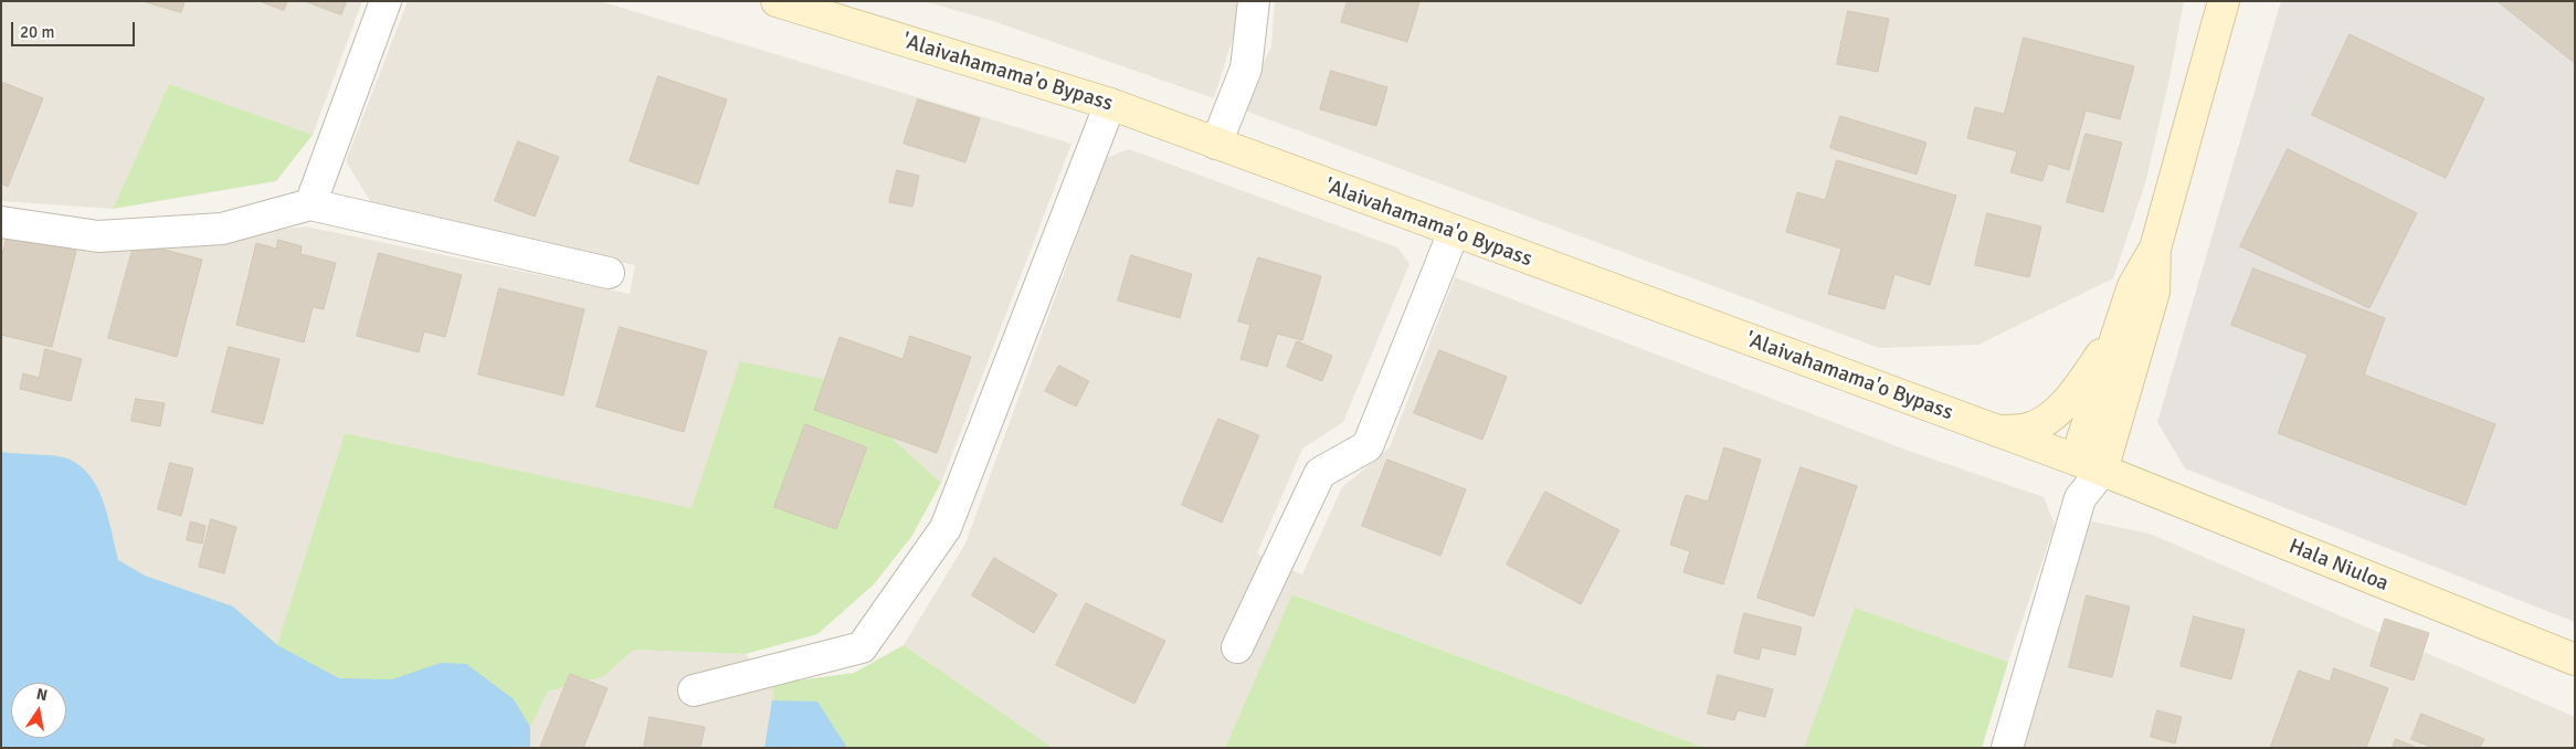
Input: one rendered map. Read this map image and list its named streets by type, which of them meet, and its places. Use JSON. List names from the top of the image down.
{
  "streets": {
    "main road": ["'Alaivahamama'o Bypass", "Hala Niuloa"]
  },
  "crossings": [
    ["'Alaivahamama'o Bypass", "Hala Niuloa"]
  ],
  "scale_bar": "20 m",
  "north": "top"
}
